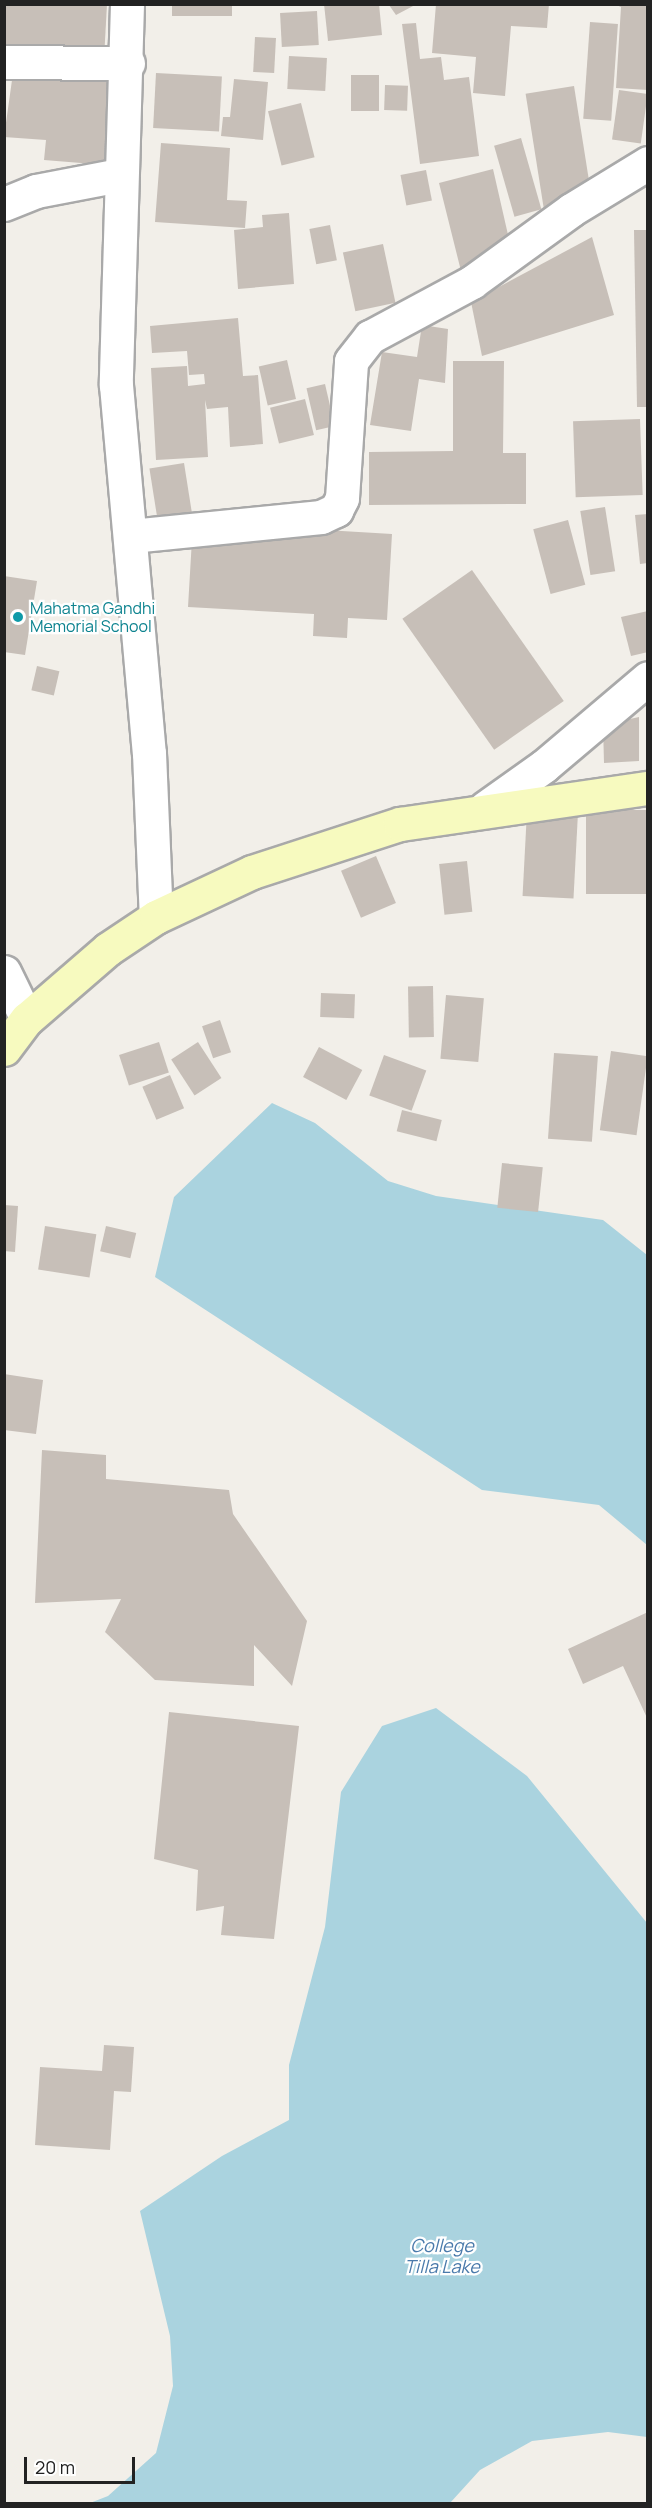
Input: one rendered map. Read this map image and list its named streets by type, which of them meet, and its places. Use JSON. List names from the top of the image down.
{
  "water": ["College Tilla Lake"],
  "places": ["Mahatma Gandhi Memorial School"],
  "scale_bar": "20 m"
}
